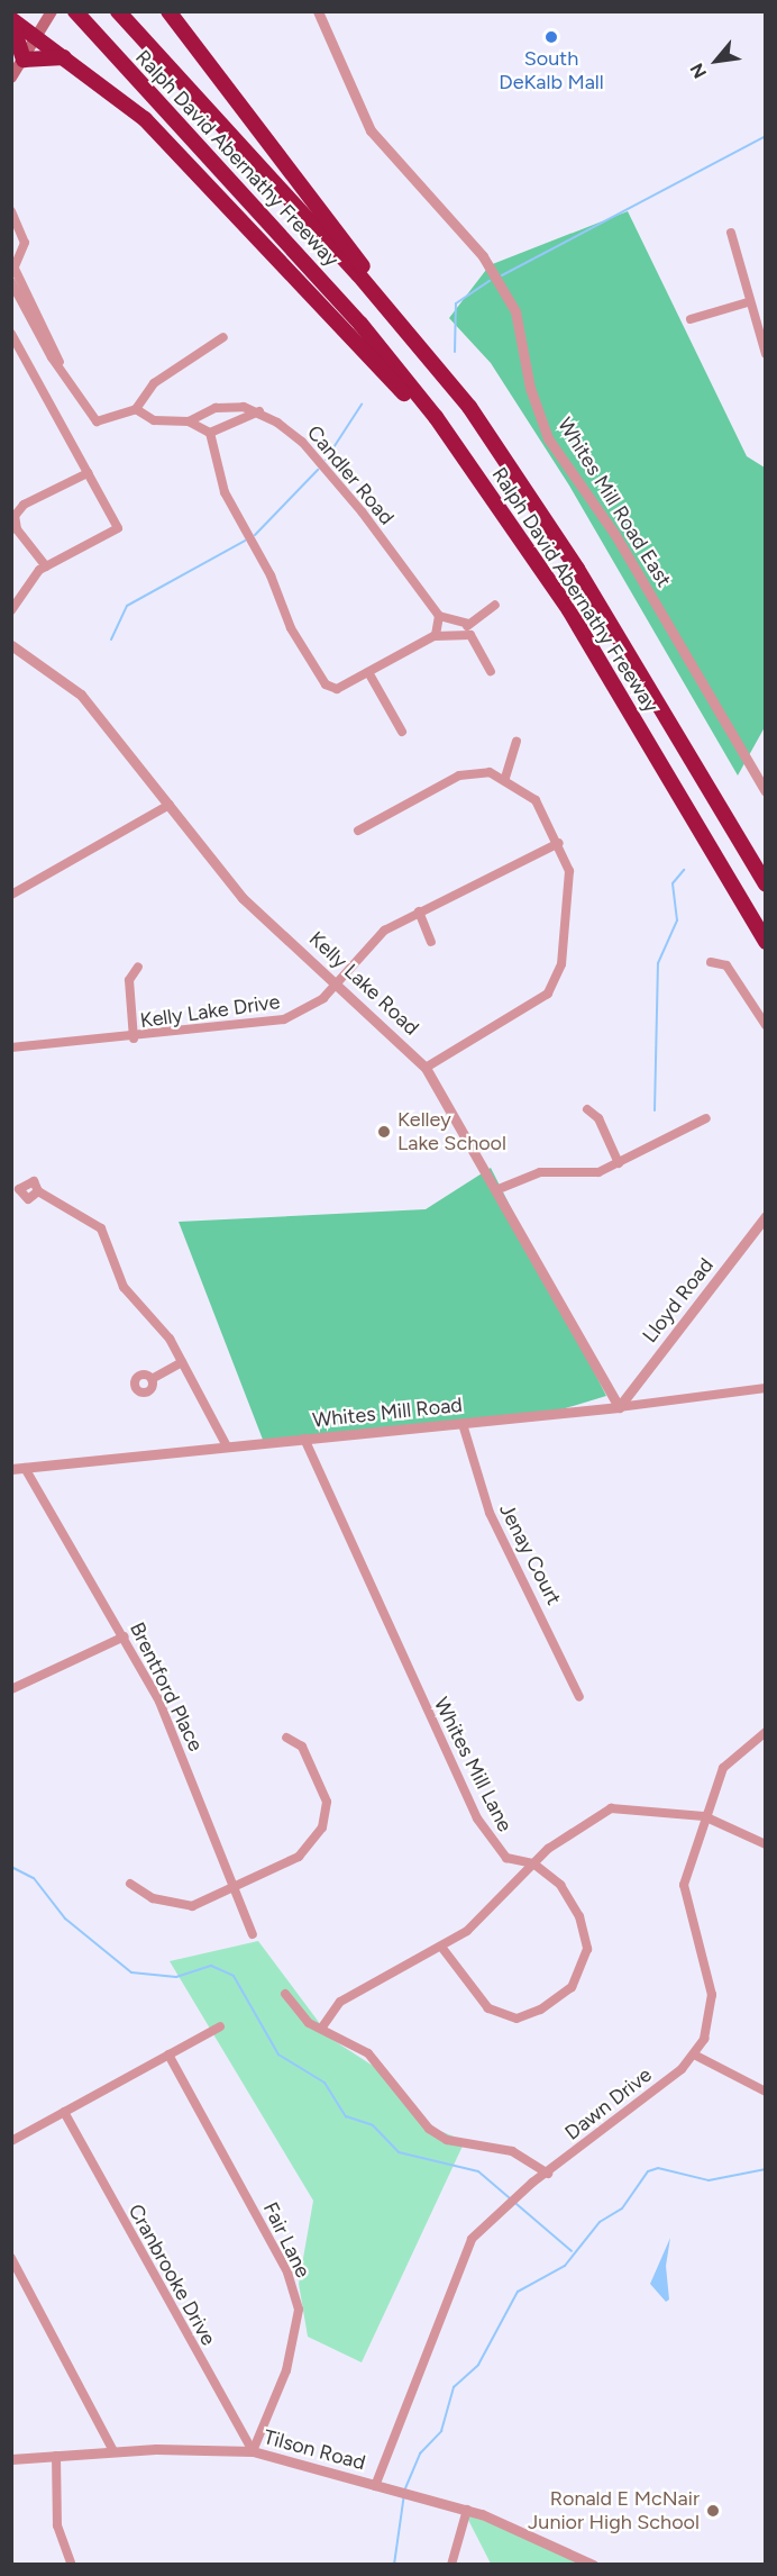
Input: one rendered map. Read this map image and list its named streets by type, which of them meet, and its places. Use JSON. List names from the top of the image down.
{
  "streets": {
    "highway": ["Ralph David Abernathy Freeway"],
    "street": [
      "Candler Road",
      "Whites Mill Road East",
      "Kelly Lake Road",
      "Kelly Lake Drive",
      "Lloyd Road",
      "Whites Mill Road",
      "Jenay Court",
      "Brentford Place",
      "Whites Mill Lane",
      "Dawn Drive",
      "Fair Lane",
      "Cranbrooke Drive",
      "Tilson Road"
    ]
  },
  "crossings": [
    ["Kelly Lake Road", "Kelly Lake Drive"],
    ["Kelly Lake Road", "Lloyd Road"],
    ["Kelly Lake Road", "Whites Mill Road"],
    ["Lloyd Road", "Whites Mill Road"],
    ["Whites Mill Road", "Jenay Court"],
    ["Whites Mill Road", "Brentford Place"],
    ["Whites Mill Road", "Whites Mill Lane"],
    ["Dawn Drive", "Tilson Road"],
    ["Fair Lane", "Cranbrooke Drive"],
    ["Fair Lane", "Tilson Road"],
    ["Cranbrooke Drive", "Tilson Road"]
  ],
  "places": ["South DeKalb Mall", "Kelley Lake School", "Ronald E McNair Junior High School"],
  "north": "bottom left"
}
